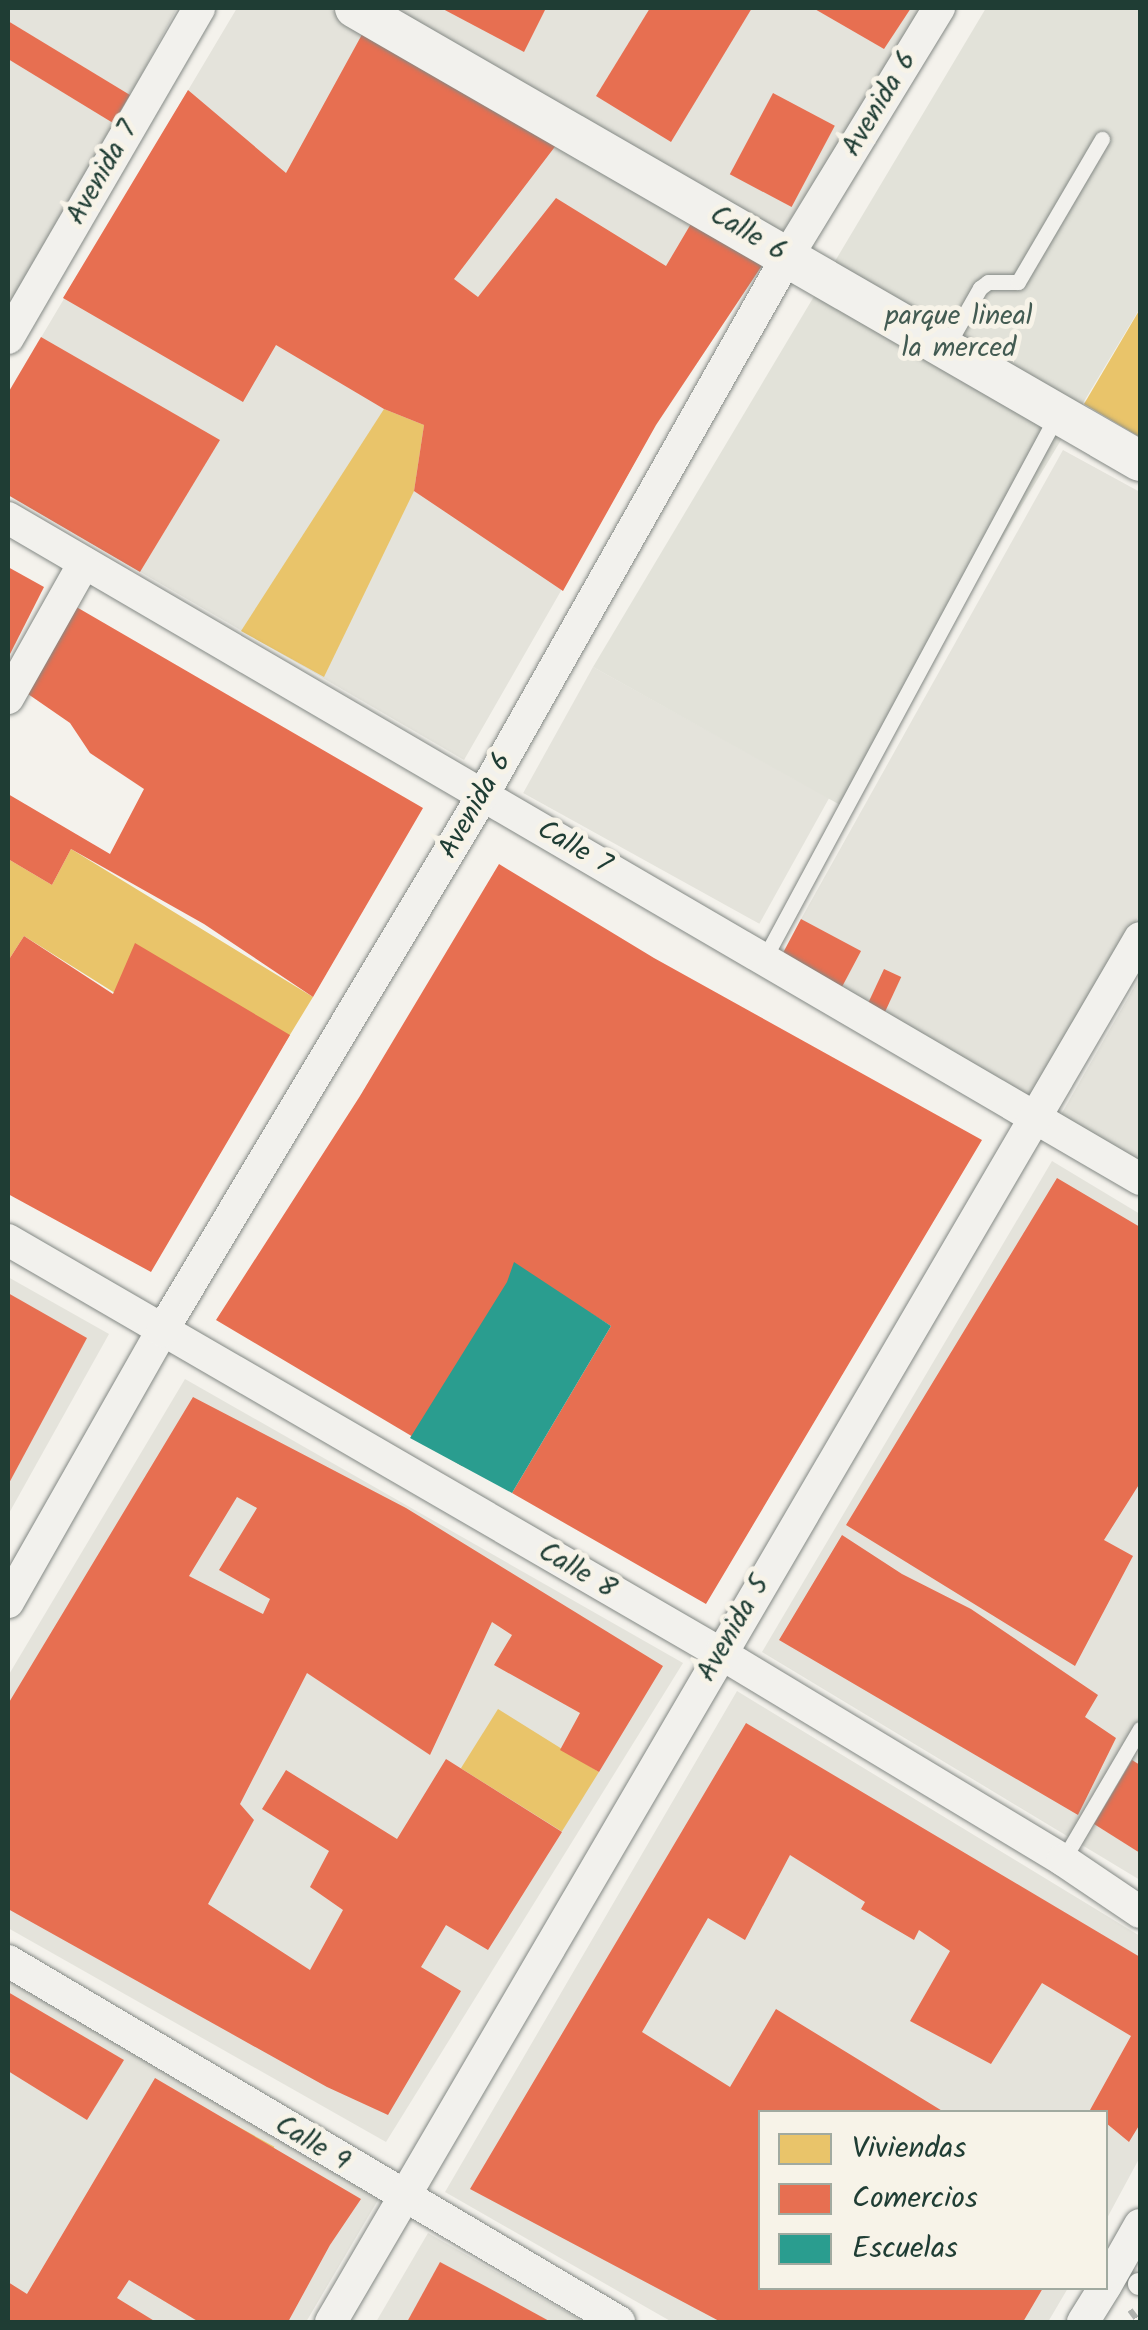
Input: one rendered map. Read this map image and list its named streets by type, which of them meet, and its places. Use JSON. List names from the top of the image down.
{
  "streets": {
    "street": [
      "Avenida 6",
      "Avenida 7",
      "Calle 6",
      "Calle 7",
      "Calle 8",
      "Avenida 5",
      "Calle 9"
    ]
  },
  "crossings": [
    ["Avenida 6", "Calle 6"],
    ["Avenida 6", "Calle 7"],
    ["Avenida 6", "Calle 8"],
    ["Calle 7", "Avenida 5"],
    ["Calle 8", "Avenida 5"],
    ["Avenida 5", "Calle 9"]
  ],
  "parks": ["parque lineal la merced"],
  "legend": ["Viviendas", "Comercios", "Escuelas"]
}
